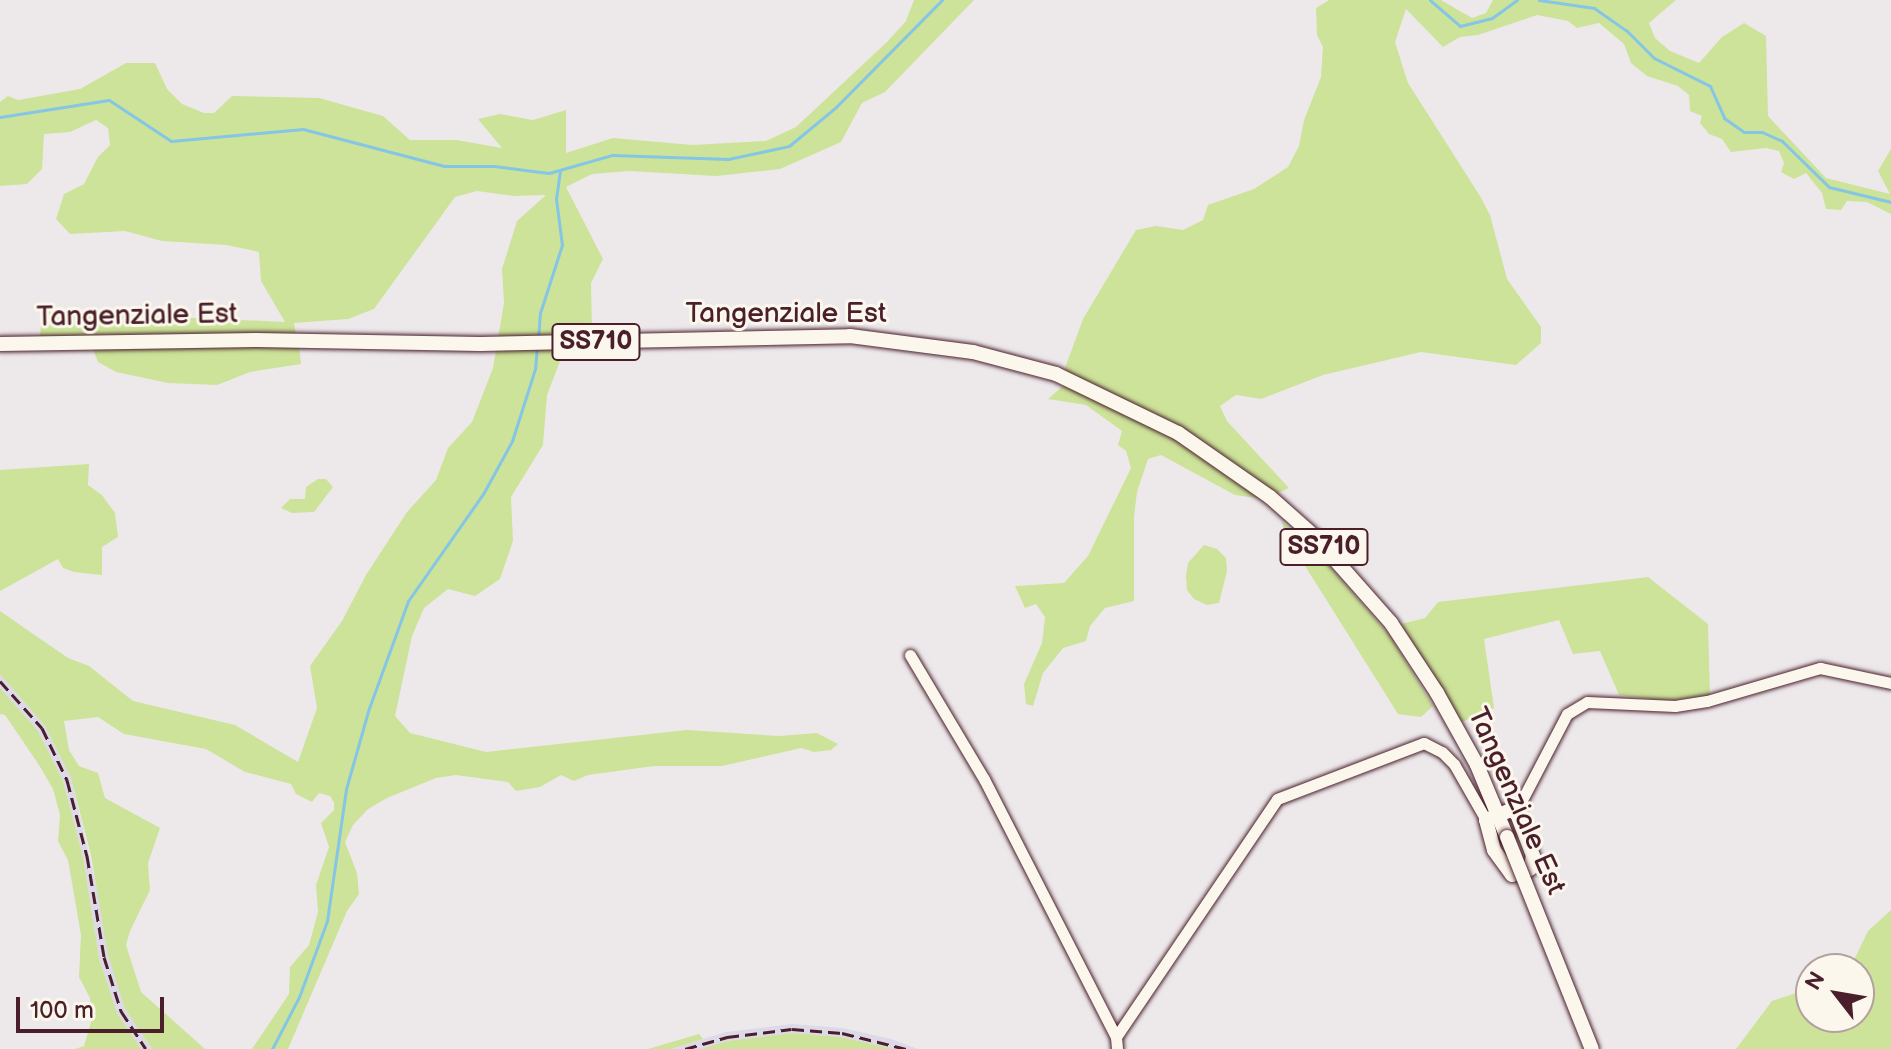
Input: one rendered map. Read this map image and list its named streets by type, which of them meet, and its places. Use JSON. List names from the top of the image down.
{
  "streets": {
    "main road": ["Tangenziale Est", "SS710"]
  },
  "scale_bar": "100 m",
  "north": "top left"
}
